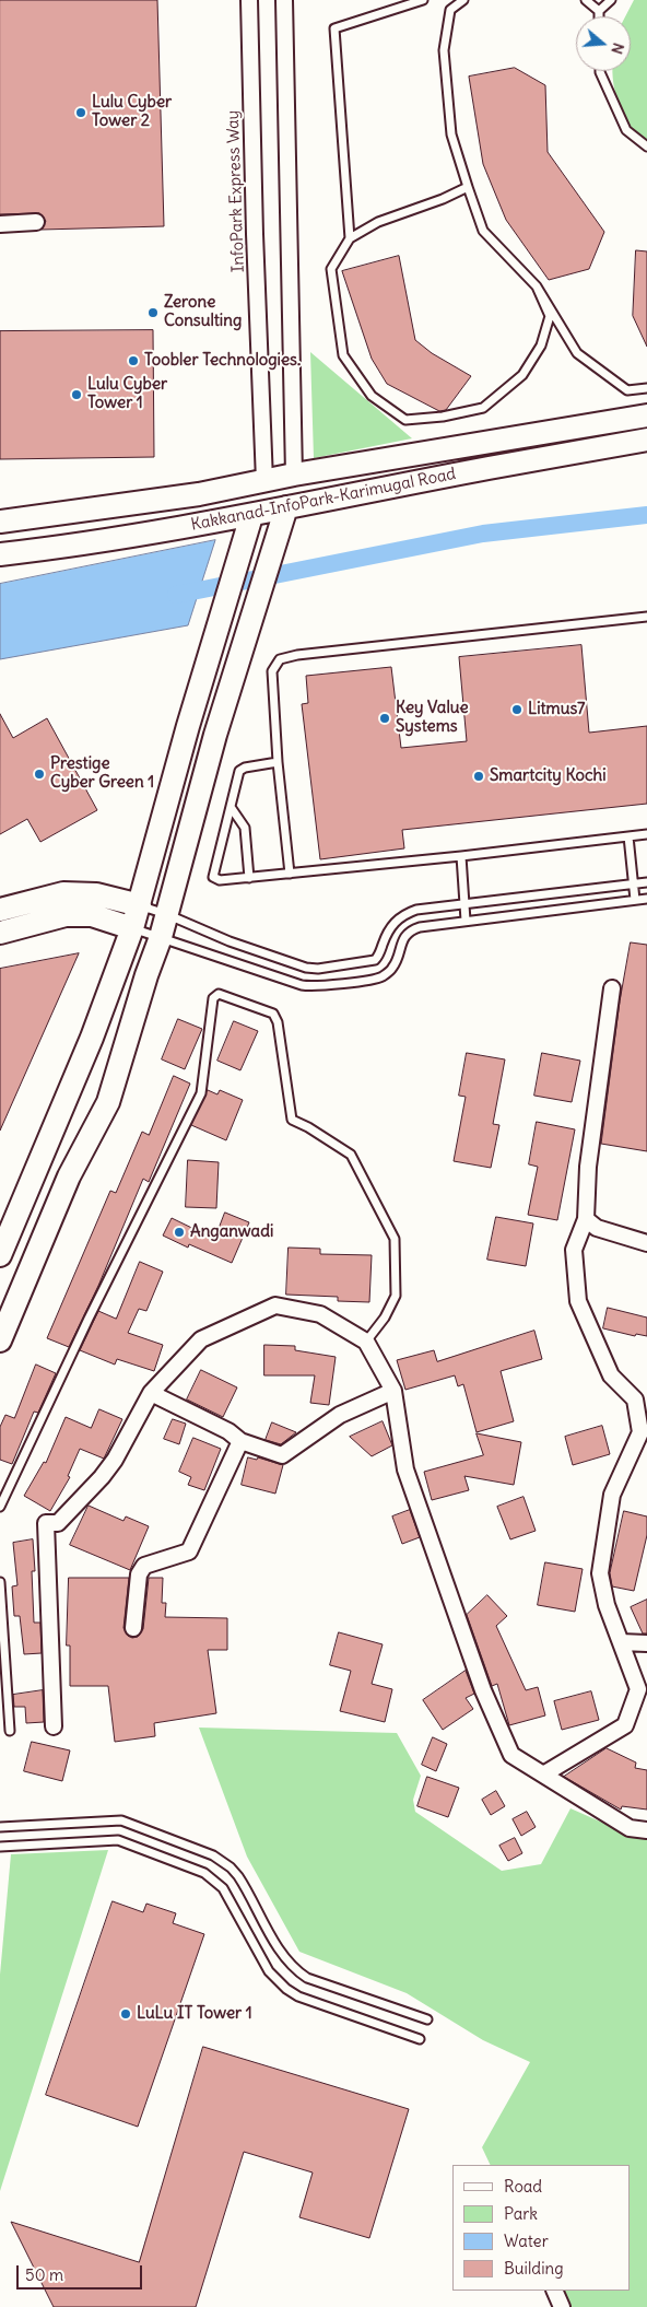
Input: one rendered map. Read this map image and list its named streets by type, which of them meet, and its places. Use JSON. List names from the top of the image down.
{
  "streets": {
    "street": ["InfoPark Express Way", "Kakkanad-InfoPark-Karimugal Road"]
  },
  "crossings": [
    ["InfoPark Express Way", "Kakkanad-InfoPark-Karimugal Road"]
  ],
  "places": [
    "Lulu Cyber Tower 2",
    "Zerone Consulting",
    "Toobler Technologies.",
    "Lulu Cyber Tower 1",
    "Litmus7",
    "Key Value Systems",
    "Prestige Cyber Green 1",
    "Smartcity Kochi",
    "Anganwadi",
    "LuLu IT Tower 1"
  ],
  "legend": [
    "Road",
    "Park",
    "Water",
    "Building"
  ],
  "scale_bar": "50 m",
  "north": "right"
}
